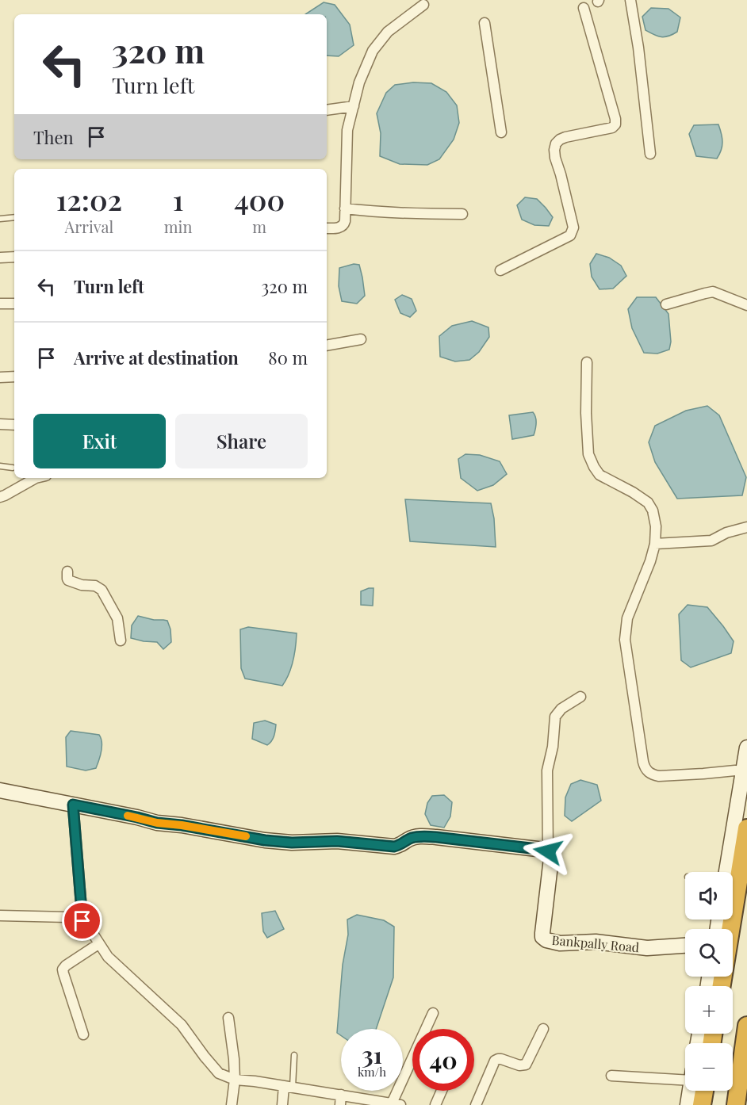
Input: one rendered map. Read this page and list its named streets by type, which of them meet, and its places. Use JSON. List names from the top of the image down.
{
  "streets": {
    "street": ["Bankpally Road"]
  },
  "page": {
    "turn": ["320 m", "Turn left"],
    "then": "Then",
    "eta": [
      "12:02",
      "Arrival",
      "1",
      "min",
      "400",
      "m"
    ],
    "list": [
      {
        "name": "Turn left",
        "value": "320 m"
      },
      {
        "name": "Arrive at destination",
        "value": "80 m"
      }
    ],
    "buttons": ["Exit", "Share"],
    "map_buttons": ["+", "−"],
    "speed": "31 km/h",
    "limit": "40"
  }
}
